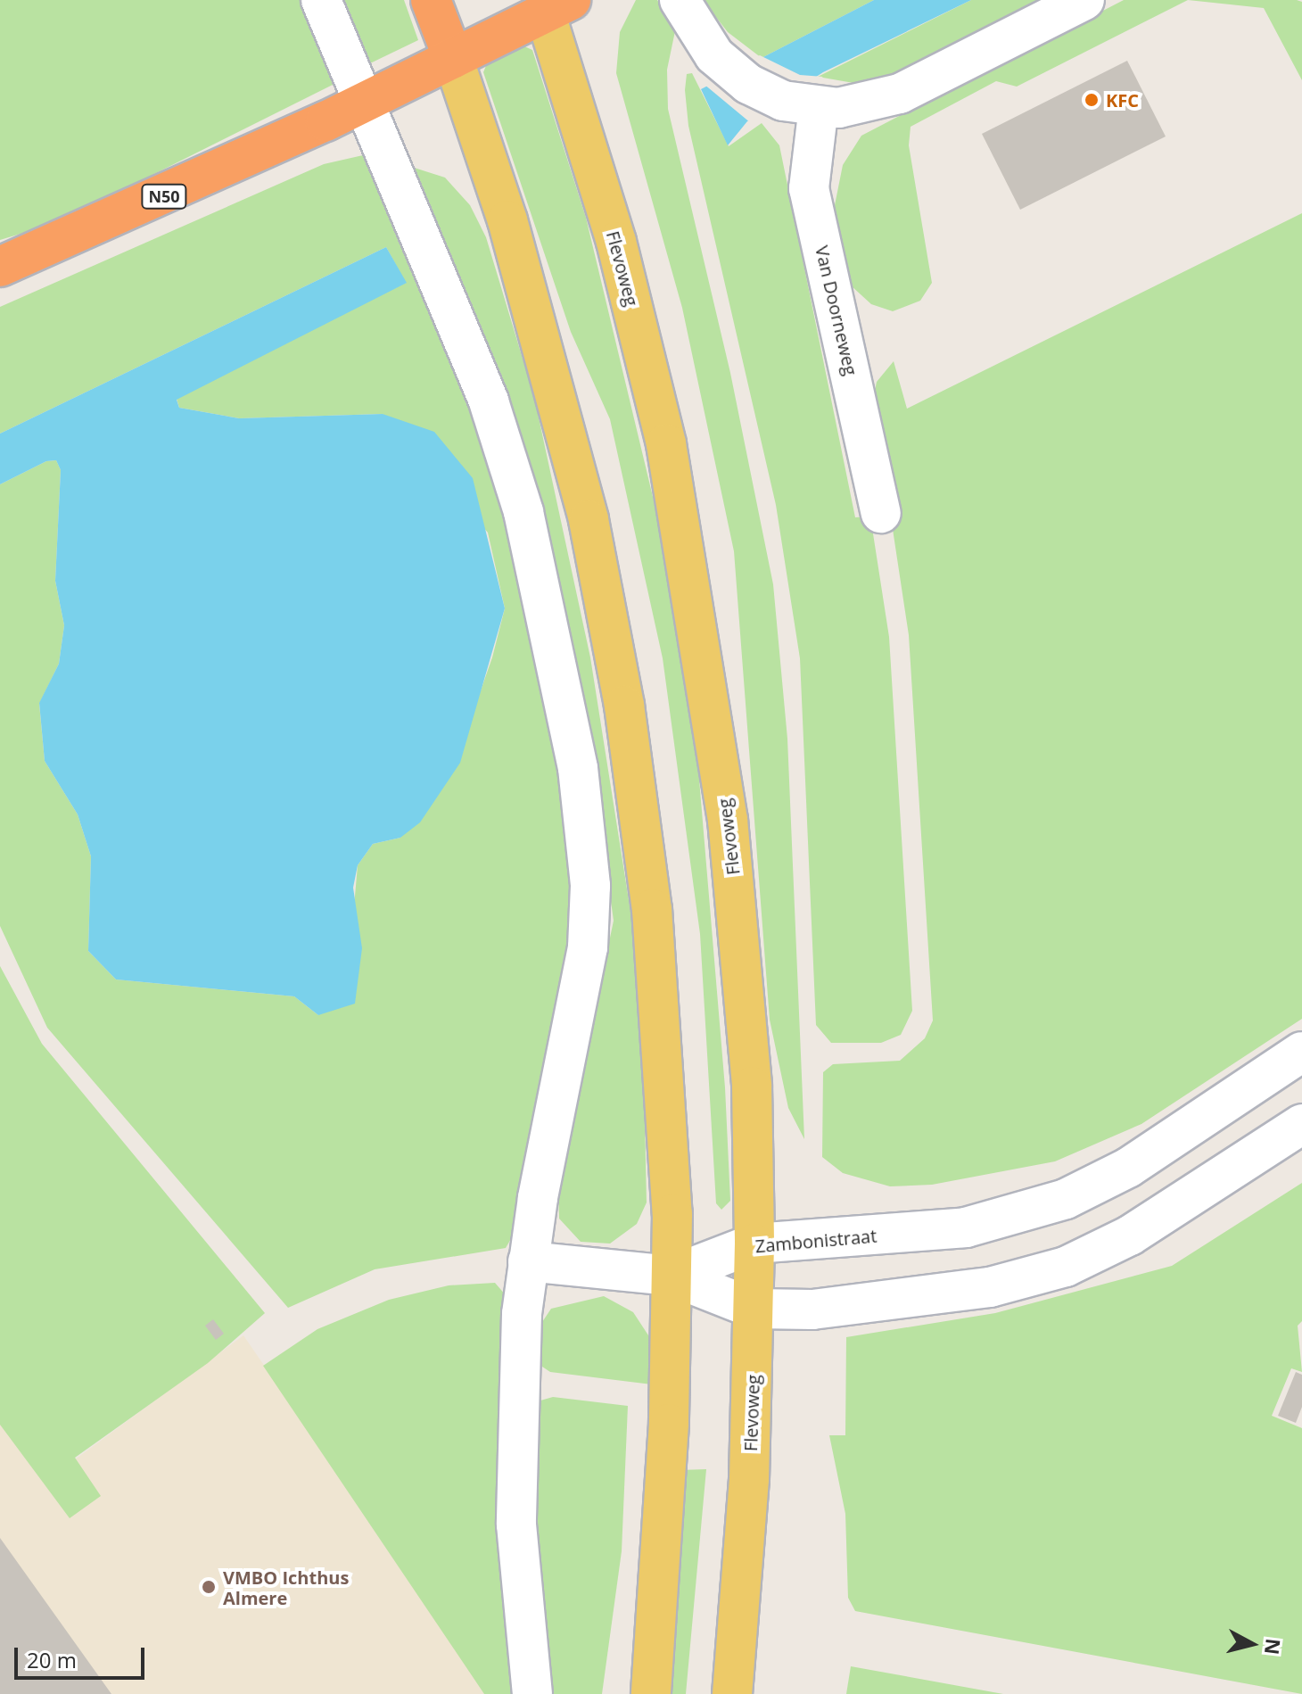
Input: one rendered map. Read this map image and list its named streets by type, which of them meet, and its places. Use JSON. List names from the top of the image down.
{
  "streets": {
    "highway": ["N50"],
    "main road": ["Flevoweg"],
    "street": ["Van Doorneweg", "Zambonistraat"]
  },
  "crossings": [
    ["N50", "Flevoweg"],
    ["Flevoweg", "Zambonistraat"]
  ],
  "places": ["KFC", "VMBO Ichthus Almere"],
  "scale_bar": "20 m",
  "north": "right"
}
